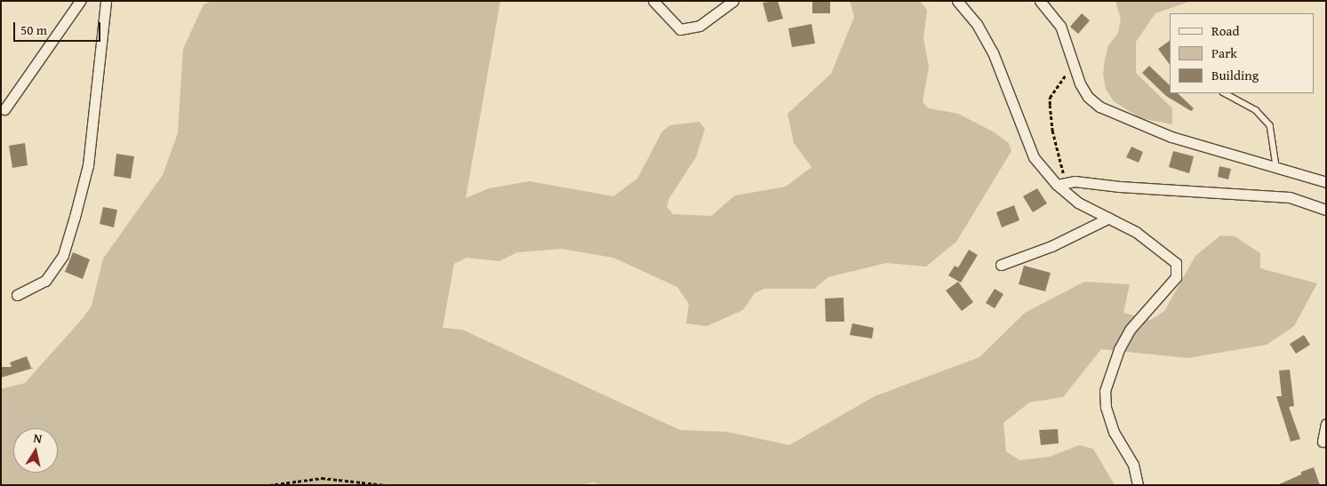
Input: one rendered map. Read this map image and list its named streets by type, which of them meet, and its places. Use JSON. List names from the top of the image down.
{
  "legend": ["Road", "Park", "Building"],
  "scale_bar": "50 m",
  "north": "top"
}
